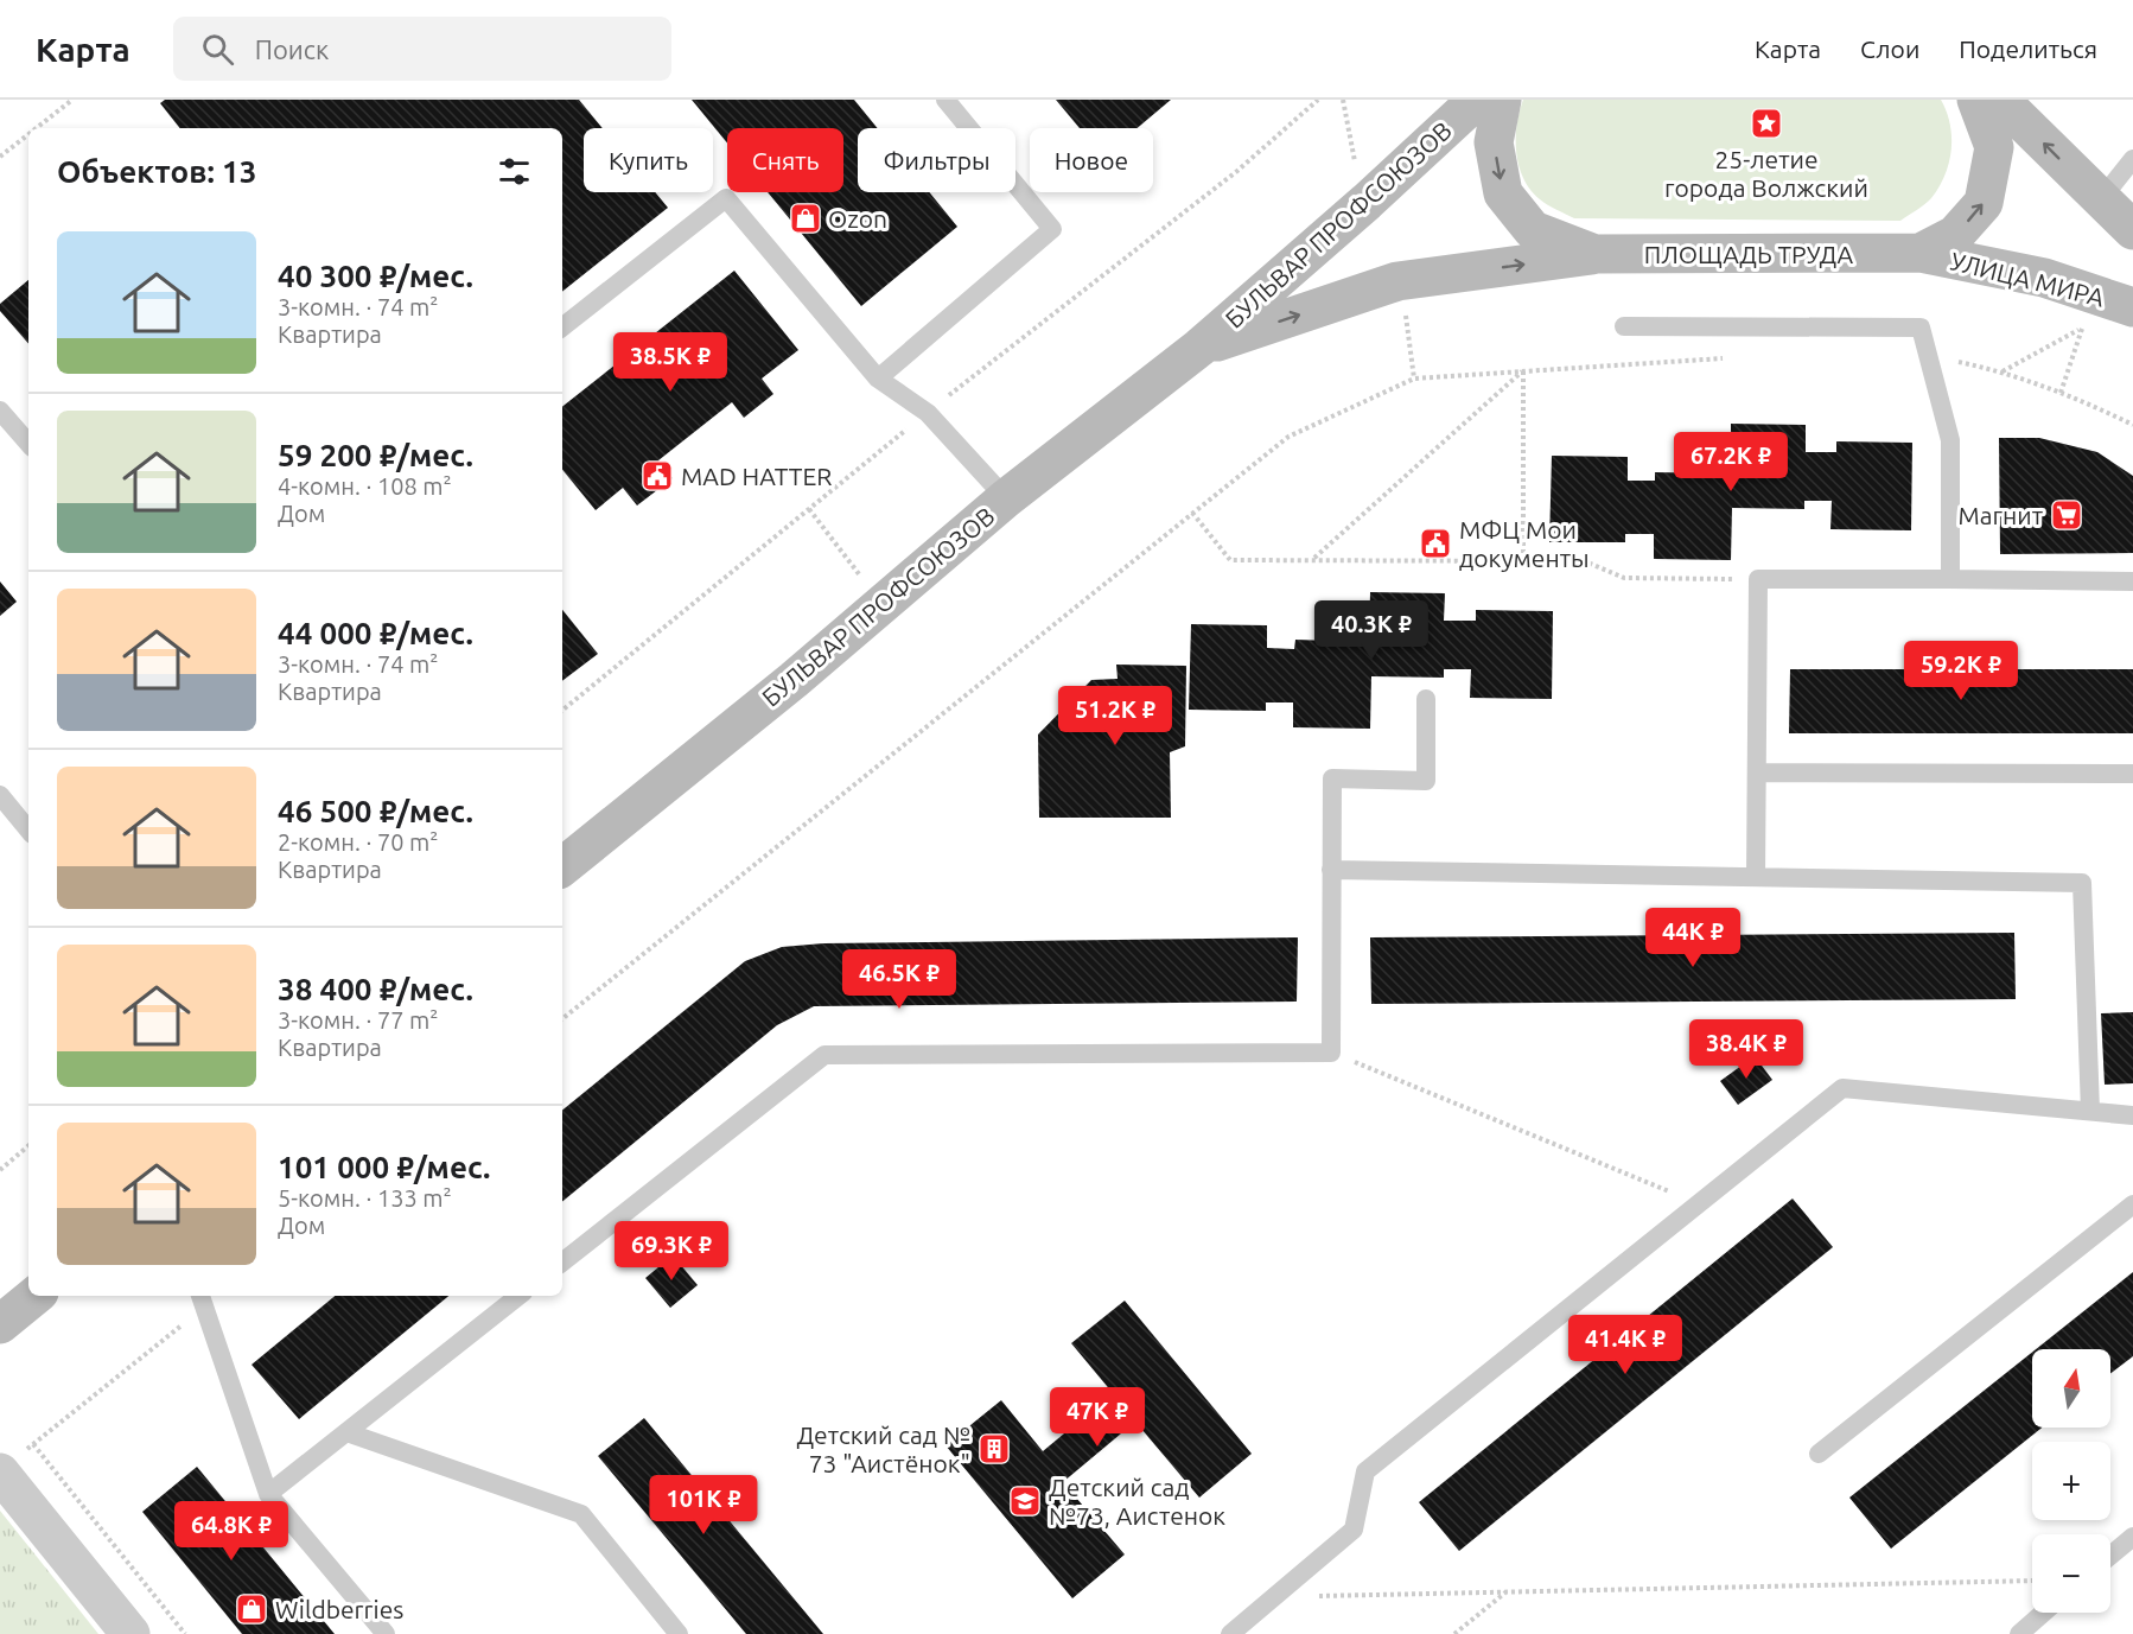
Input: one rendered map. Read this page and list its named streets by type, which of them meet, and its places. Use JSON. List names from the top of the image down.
{
  "streets": {
    "street": ["БУЛЬВАР ПРОФСОЮЗОВ", "ПЛОЩАДЬ ТРУДА", "УЛИЦА МИРА"]
  },
  "crossings": [
    ["БУЛЬВАР ПРОФСОЮЗОВ", "ПЛОЩАДЬ ТРУДА"],
    ["ПЛОЩАДЬ ТРУДА", "УЛИЦА МИРА"]
  ],
  "places": {
    "place": ["25-летие города Волжский"],
    "shop": ["Ozon", "Wildberries"],
    "public building": ["MAD HATTER", "МФЦ Мои документы"],
    "supermarket": ["Магнит"],
    "building": ["Детский сад № 73 \"Аистёнок\""],
    "school or university": ["Детский сад №73, Аистенок"]
  },
  "north": "top",
  "page": {
    "header": "Карта",
    "search": "Поиск",
    "nav": ["Карта", "Слои", "Поделиться"],
    "chip": [
      "Купить",
      "Снять",
      "Фильтры",
      "Новое"
    ],
    "heading": "Объектов: 13",
    "list": [
      {
        "name": "40 300 ₽/мес.",
        "note": "3-комн. · 74 m² · Квартира"
      },
      {
        "name": "59 200 ₽/мес.",
        "note": "4-комн. · 108 m² · Дом"
      },
      {
        "name": "44 000 ₽/мес.",
        "note": "3-комн. · 74 m² · Квартира"
      },
      {
        "name": "46 500 ₽/мес.",
        "note": "2-комн. · 70 m² · Квартира"
      },
      {
        "name": "38 400 ₽/мес.",
        "note": "3-комн. · 77 m² · Квартира"
      },
      {
        "name": "101 000 ₽/мес.",
        "note": "5-комн. · 133 m² · Дом"
      }
    ],
    "price": [
      "38.5K ₽",
      "67.2K ₽",
      "40.3K ₽",
      "59.2K ₽",
      "51.2K ₽",
      "44K ₽",
      "46.5K ₽",
      "38.4K ₽",
      "69.3K ₽",
      "41.4K ₽",
      "47K ₽",
      "101K ₽",
      "64.8K ₽"
    ],
    "map_buttons": ["+", "−"]
  }
}
